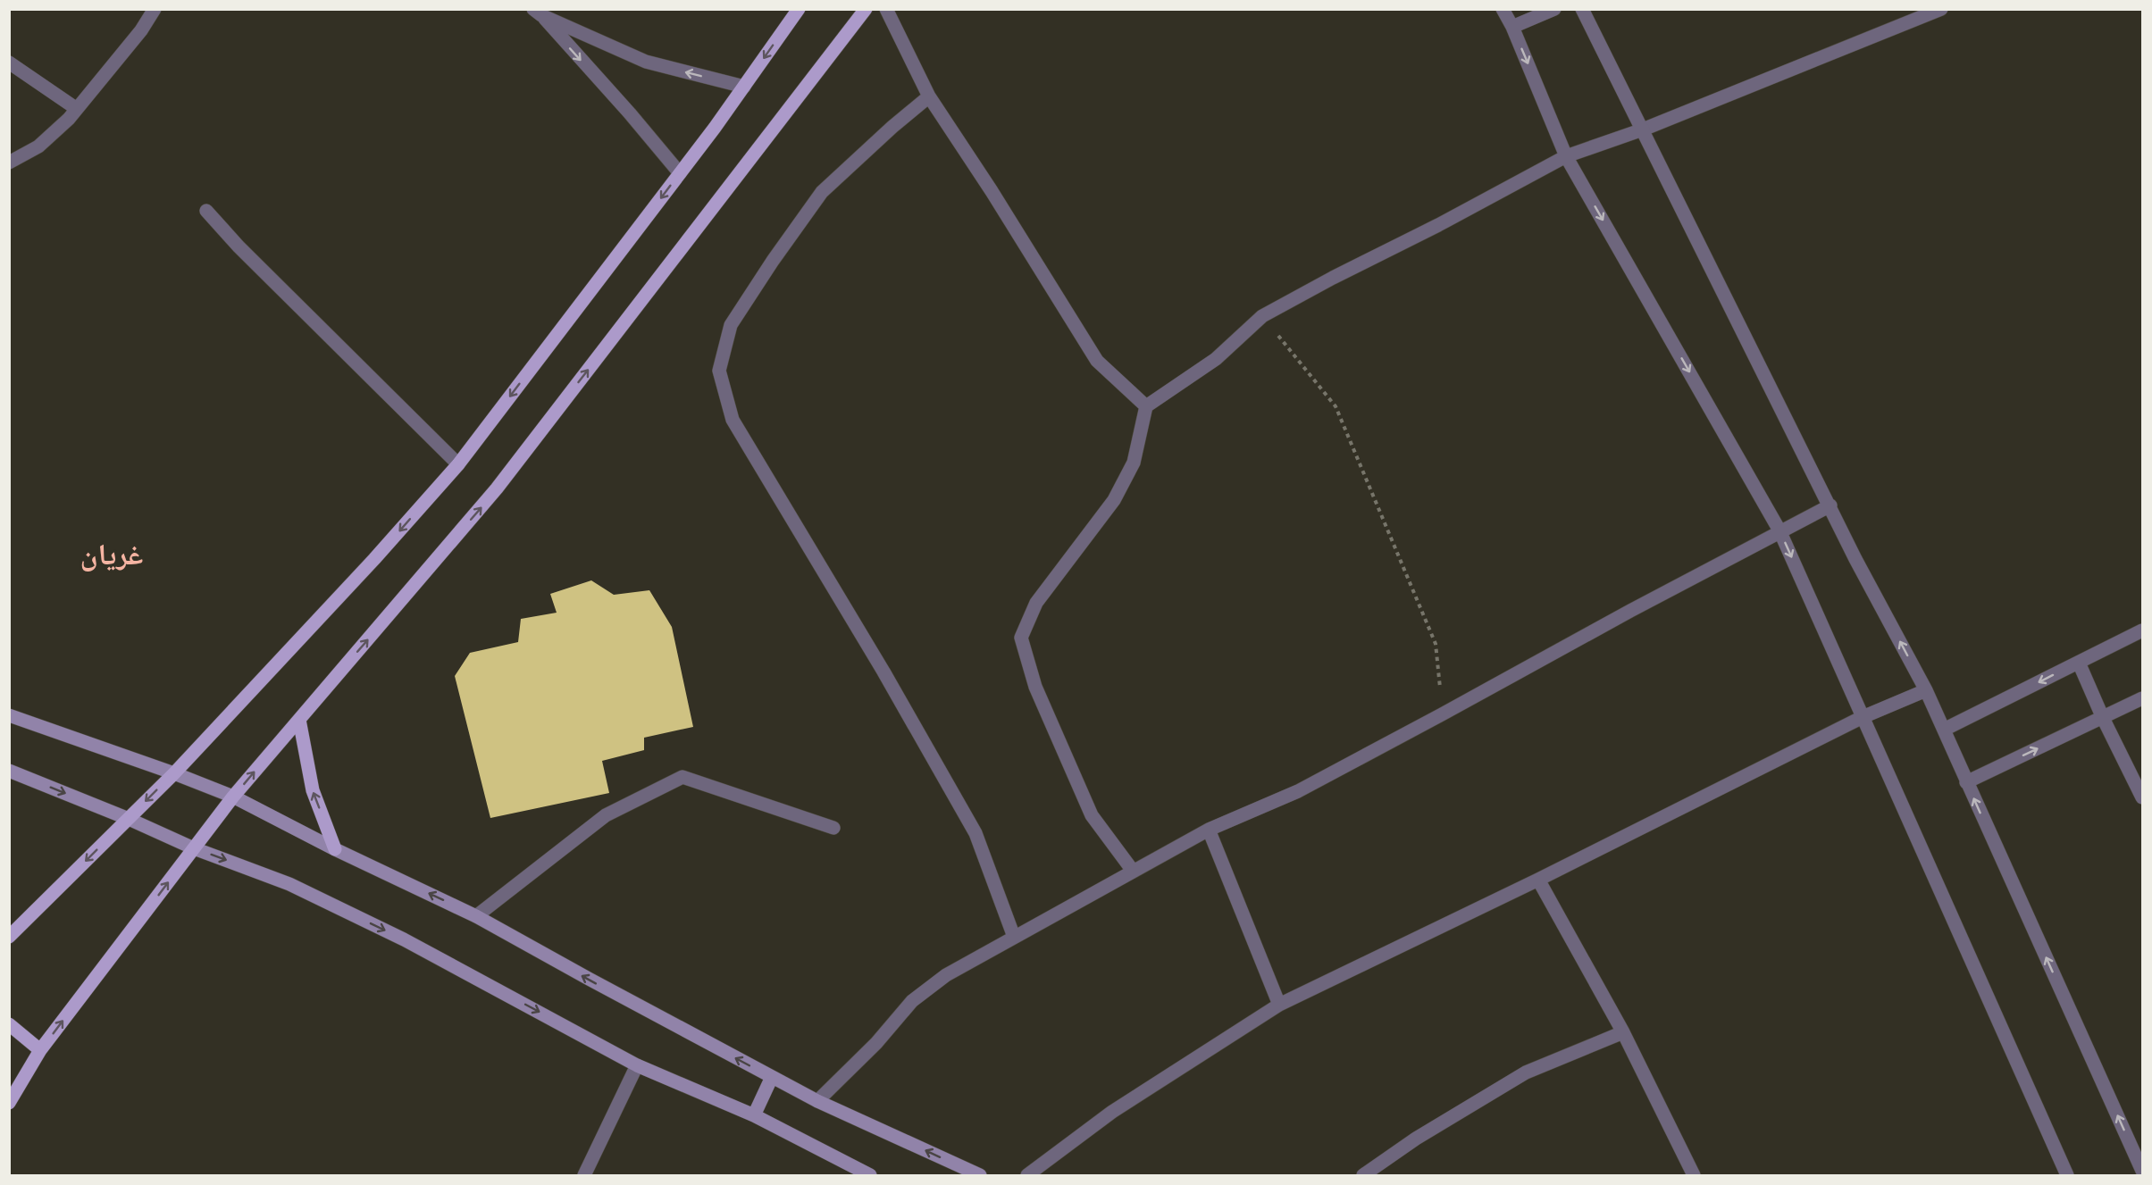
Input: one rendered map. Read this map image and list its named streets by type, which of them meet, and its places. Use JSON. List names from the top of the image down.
{
  "districts": ["غريان"]
}
